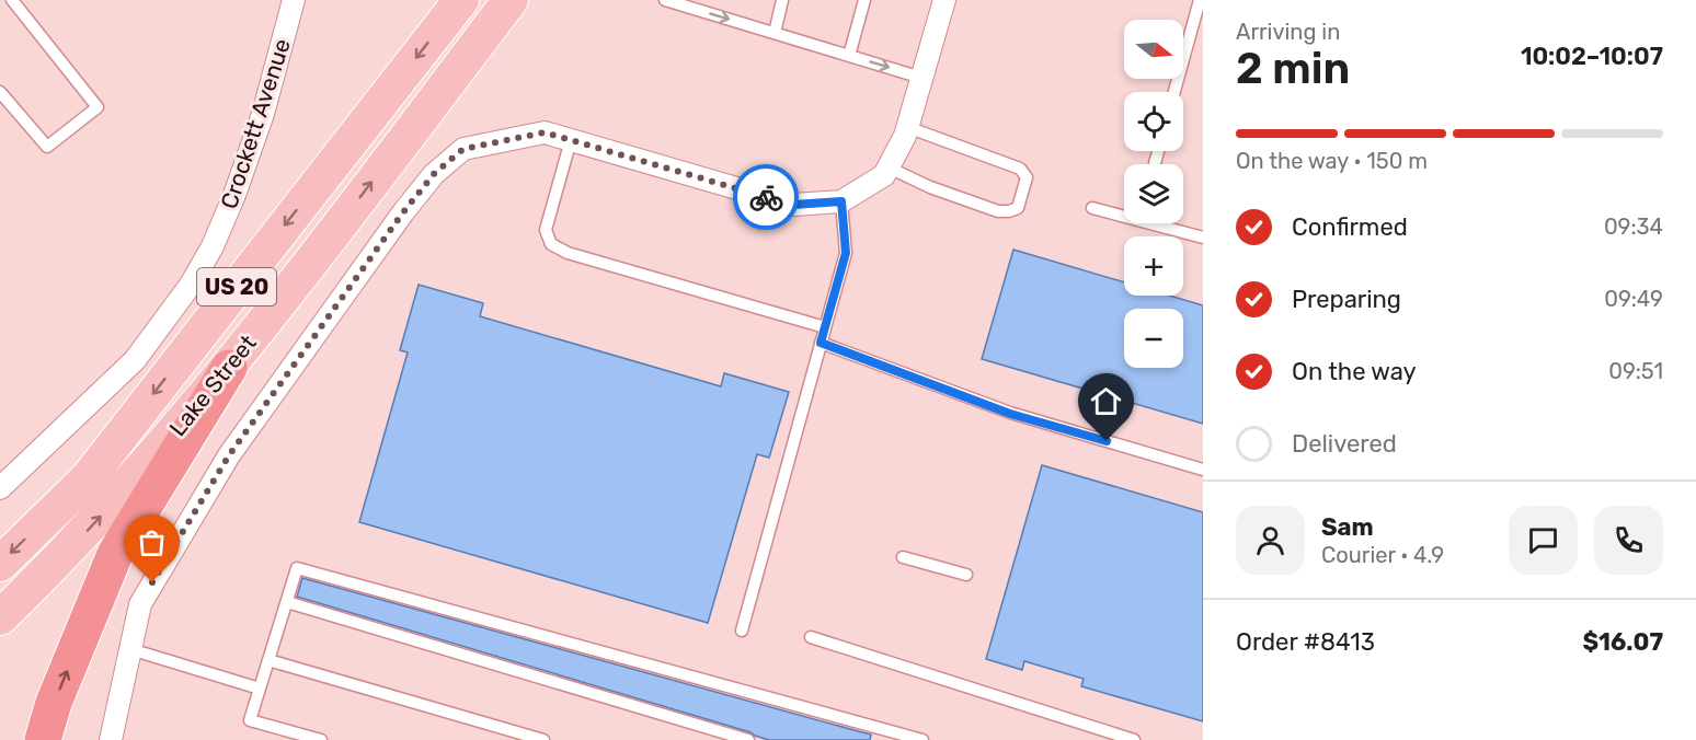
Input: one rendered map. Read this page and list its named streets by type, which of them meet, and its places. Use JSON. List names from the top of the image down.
{
  "streets": {
    "highway": ["US 20"],
    "main road": ["Lake Street"],
    "street": ["Crockett Avenue"]
  },
  "crossings": [
    ["US 20", "Lake Street"]
  ],
  "north": "right",
  "page": {
    "heading": ["2 min", "Arriving in", "10:02–10:07"],
    "panel": [
      "Sam",
      "Courier · 4.9",
      "Order #8413",
      "$16.07"
    ],
    "map_buttons": ["+", "−"],
    "bar": "On the way · 150 m",
    "list": [
      ["Confirmed", "09:34"],
      ["Preparing", "09:49"],
      ["On the way", "09:51"],
      "Delivered"
    ]
  }
}
